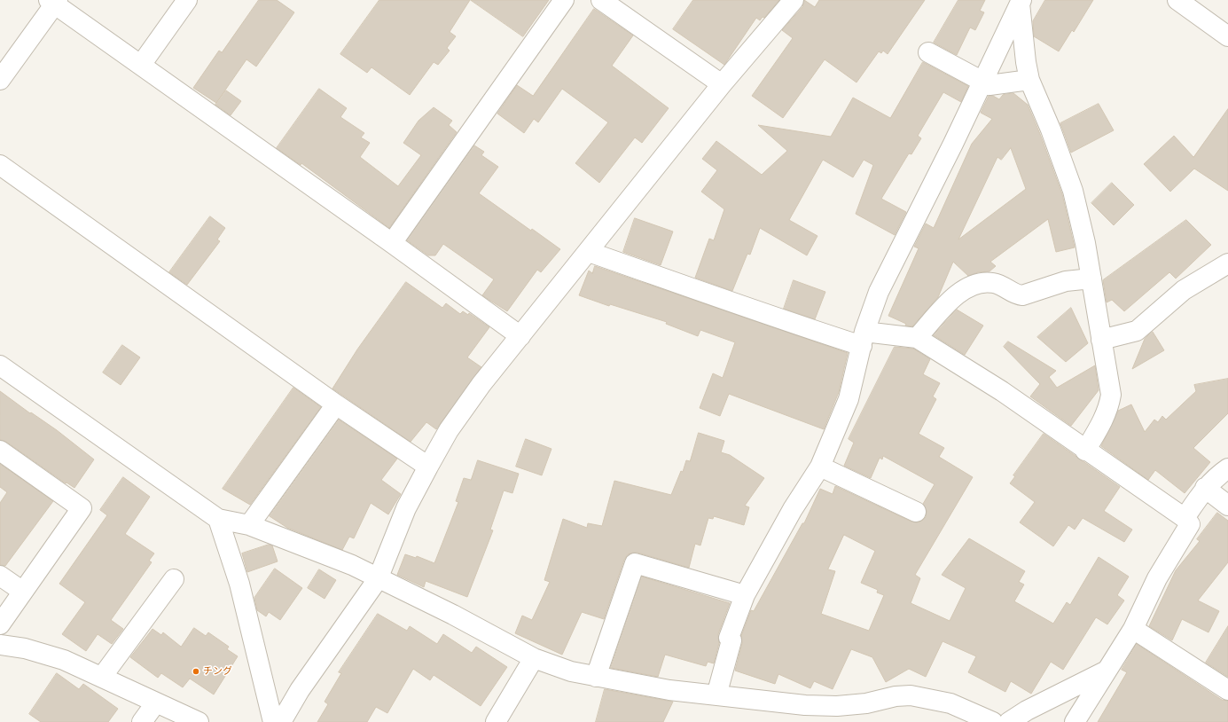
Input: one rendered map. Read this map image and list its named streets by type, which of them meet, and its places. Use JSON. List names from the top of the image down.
{
  "places": ["チング"]
}
